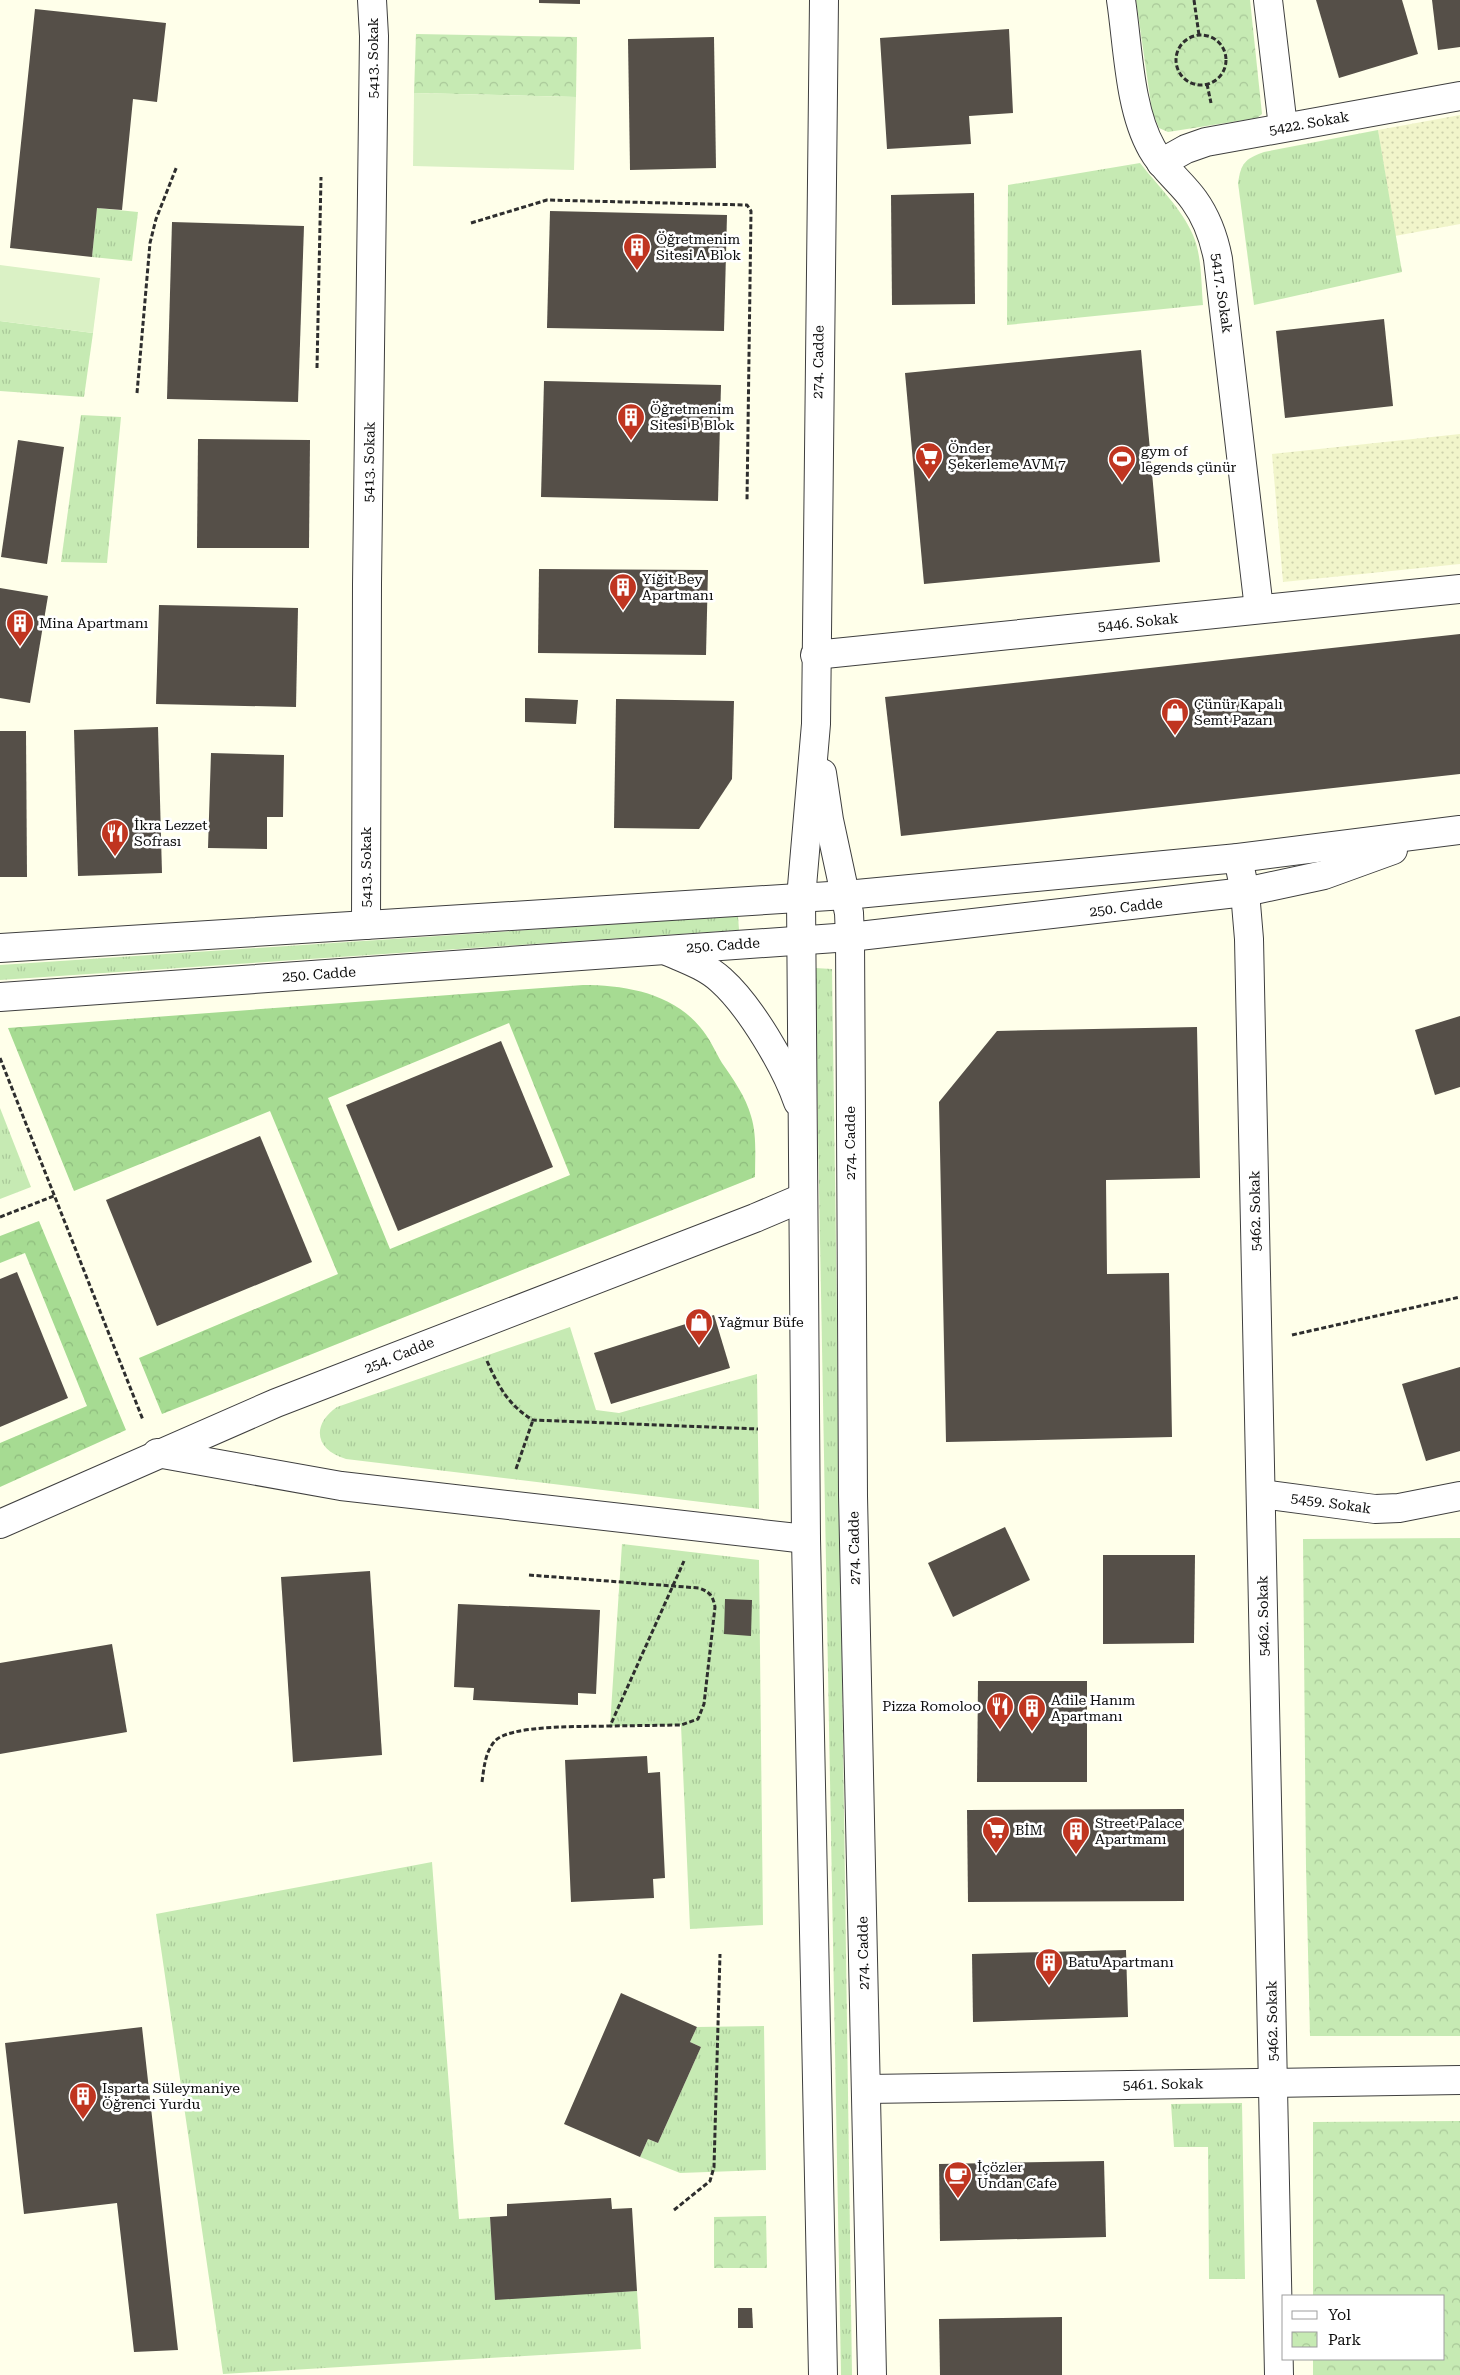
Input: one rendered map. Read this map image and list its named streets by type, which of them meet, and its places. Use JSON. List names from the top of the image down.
{
  "streets": {
    "street": [
      "5413. Sokak",
      "5422. Sokak",
      "5417. Sokak",
      "274. Cadde",
      "5446. Sokak",
      "250. Cadde",
      "5462. Sokak",
      "254. Cadde",
      "5459. Sokak",
      "5461. Sokak"
    ]
  },
  "crossings": [
    ["5413. Sokak", "250. Cadde"],
    ["5422. Sokak", "5417. Sokak"],
    ["5417. Sokak", "5446. Sokak"],
    ["274. Cadde", "5446. Sokak"],
    ["274. Cadde", "250. Cadde"],
    ["274. Cadde", "254. Cadde"],
    ["274. Cadde", "5461. Sokak"],
    ["250. Cadde", "5462. Sokak"],
    ["5462. Sokak", "5459. Sokak"],
    ["5462. Sokak", "5461. Sokak"]
  ],
  "places": {
    "building": [
      "Öğretmenim Sitesi A Blok",
      "Öğretmenim Sitesi B Blok",
      "Yiğit Bey Apartmanı",
      "Mina Apartmanı",
      "Adile Hanım Apartmanı",
      "Street Palace Apartmanı",
      "Batu Apartmanı",
      "Isparta Süleymaniye Öğrenci Yurdu"
    ],
    "supermarket": ["Önder Şekerleme AVM 7", "BİM"],
    "sports": ["gym of legends çünür"],
    "shop": ["Çünür Kapalı Semt Pazarı", "Yağmur Büfe"],
    "restaurant": ["İkra Lezzet Sofrası", "Pizza Romoloo"],
    "cafe": ["İçözler Undan Cafe"]
  },
  "legend": ["Yol", "Park"]
}
